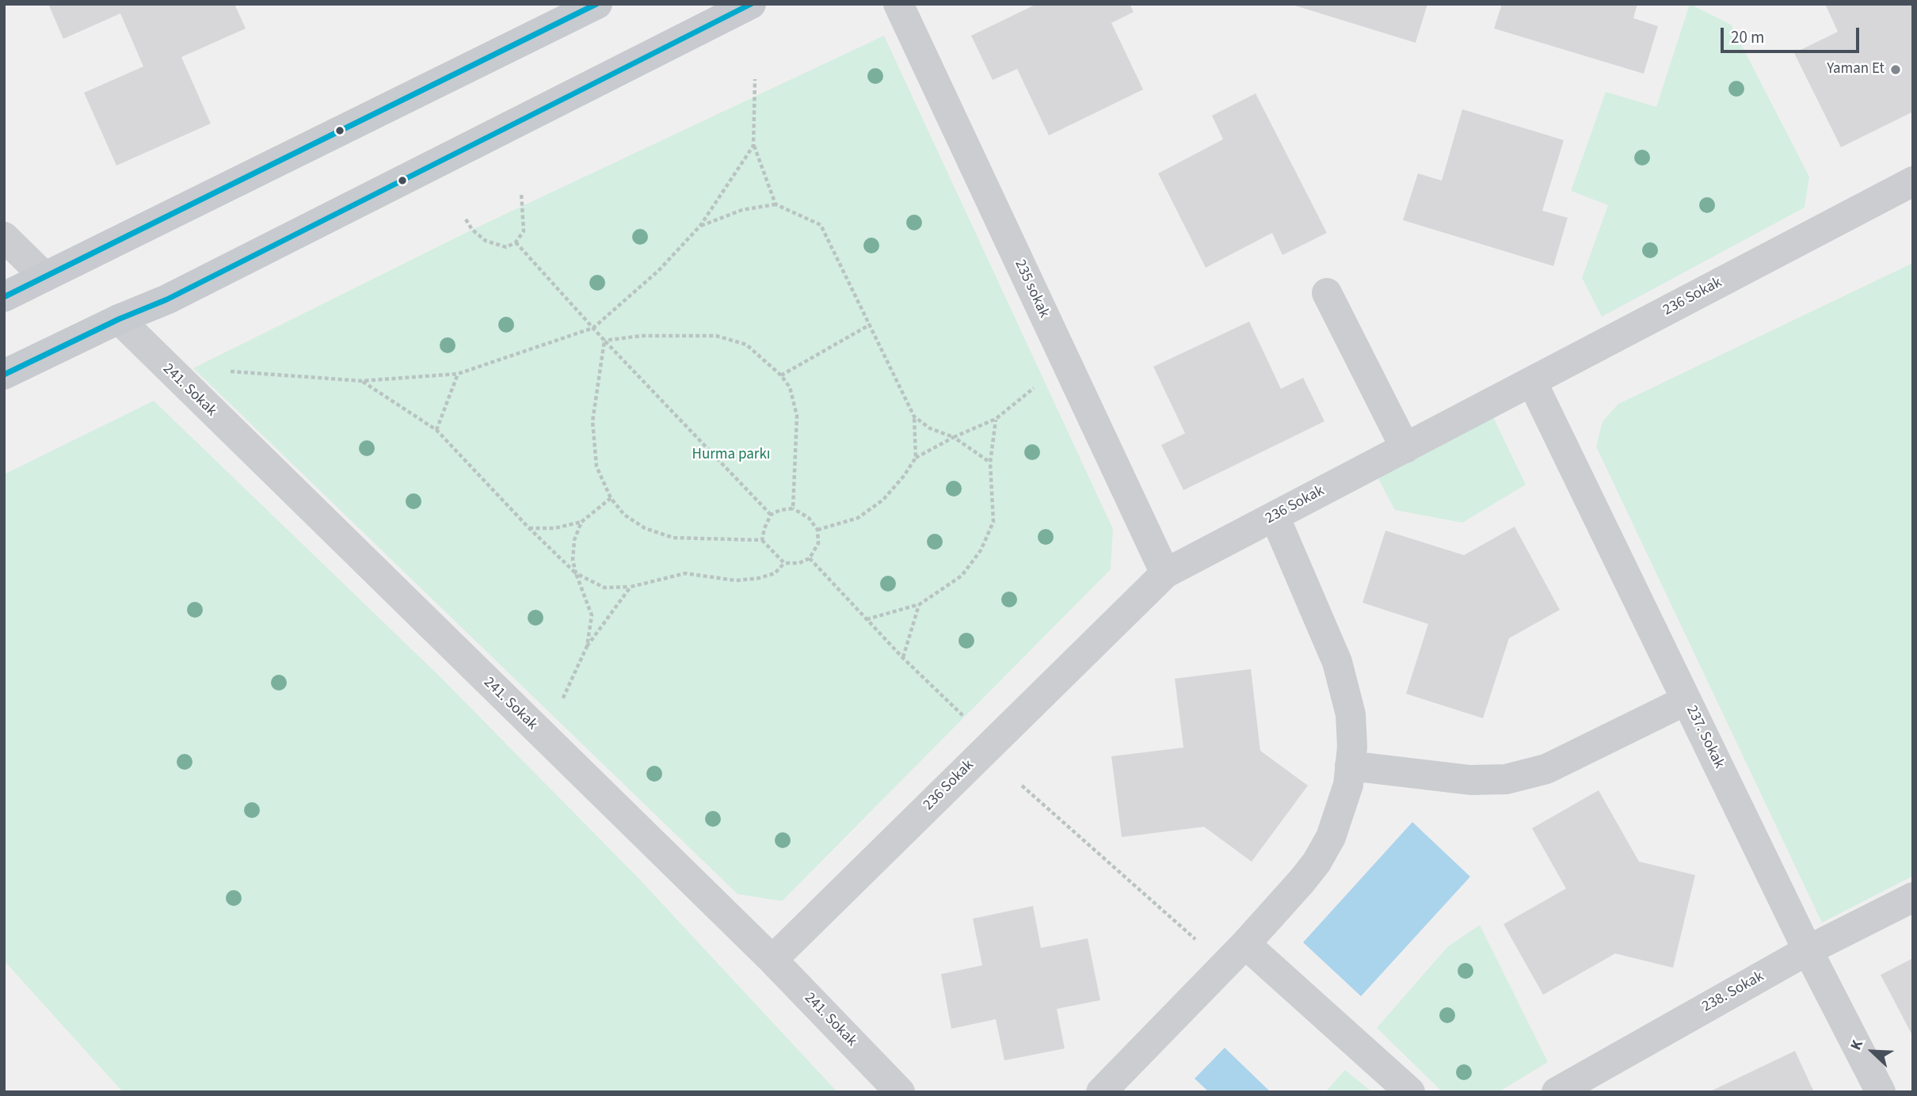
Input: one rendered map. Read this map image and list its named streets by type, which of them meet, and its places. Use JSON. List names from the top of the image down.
{
  "streets": {
    "street": [
      "235 sokak",
      "236 Sokak",
      "241. Sokak",
      "237. Sokak",
      "238. Sokak"
    ]
  },
  "crossings": [
    ["235 sokak", "236 Sokak"],
    ["236 Sokak", "241. Sokak"],
    ["236 Sokak", "237. Sokak"],
    ["237. Sokak", "238. Sokak"]
  ],
  "parks": ["Hurma parkı"],
  "places": ["Yaman Et"],
  "scale_bar": "20 m",
  "north": "top left"
}
